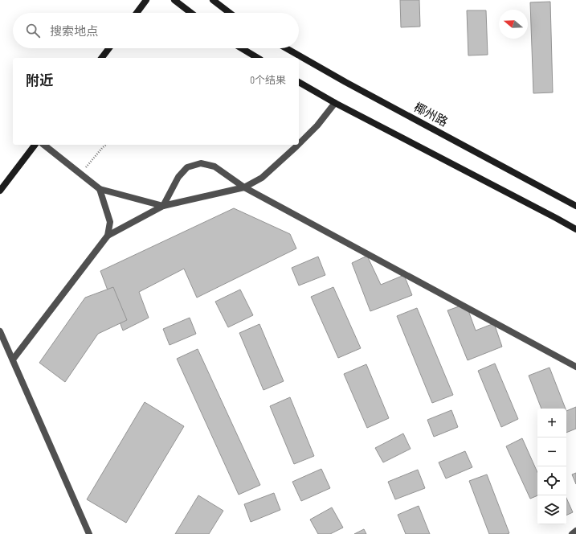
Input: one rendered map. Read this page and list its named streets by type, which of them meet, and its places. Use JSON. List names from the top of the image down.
{
  "streets": {
    "main road": ["椰州路"]
  },
  "north": "left",
  "page": {
    "search": "搜索地点",
    "heading": ["附近", "0个结果"],
    "map_buttons": ["+", "−"]
  }
}
